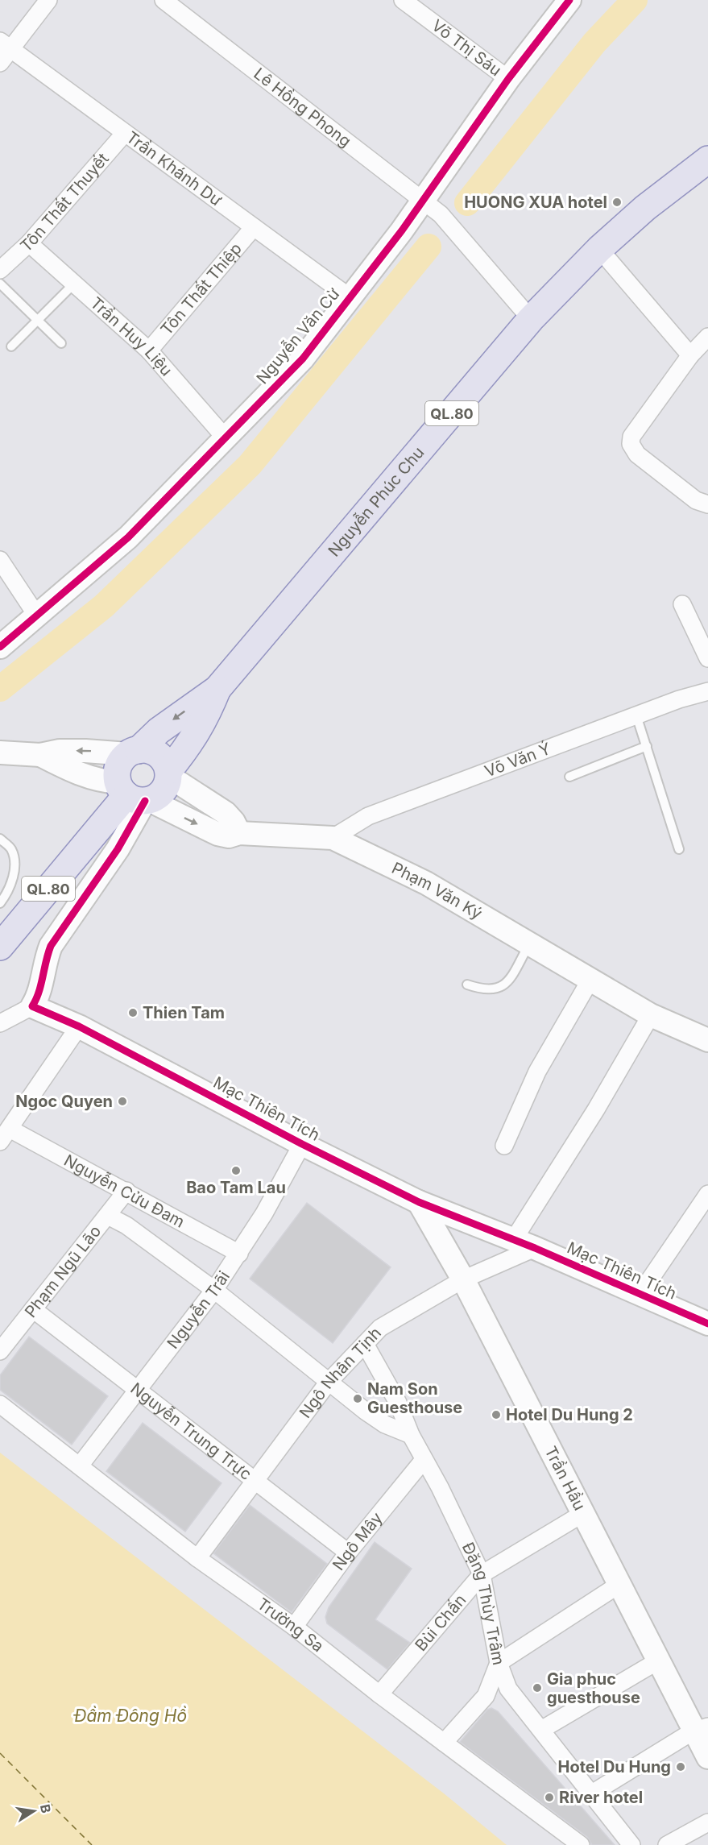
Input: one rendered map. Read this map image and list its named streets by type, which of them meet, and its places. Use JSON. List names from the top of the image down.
{
  "streets": {
    "highway": ["QL.80", "Nguyễn Phúc Chu"],
    "street": [
      "Võ Thị Sáu",
      "Lê Hồng Phong",
      "Trần Khánh Dư",
      "Tôn Thất Thuyết",
      "Tôn Thất Thiệp",
      "Nguyễn Văn Cừ",
      "Trần Huy Liệu",
      "Võ Văn Ý",
      "Phạm Văn Ký",
      "Mạc Thiên Tích",
      "Nguyễn Cửu Đam",
      "Phạm Ngũ Lão",
      "Nguyễn Trãi",
      "Ngô Nhân Tịnh",
      "Nguyễn Trung Trực",
      "Trần Hầu",
      "Ngô Mây",
      "Đặng Thùy Trâm",
      "Bùi Chấn",
      "Trường Sa"
    ]
  },
  "crossings": [
    ["Võ Thị Sáu", "Nguyễn Văn Cừ"],
    ["Lê Hồng Phong", "Nguyễn Văn Cừ"],
    ["Lê Hồng Phong", "Nguyễn Phúc Chu"],
    ["Trần Khánh Dư", "Tôn Thất Thuyết"],
    ["Trần Khánh Dư", "Tôn Thất Thiệp"],
    ["Trần Khánh Dư", "Nguyễn Văn Cừ"],
    ["Tôn Thất Thuyết", "Trần Huy Liệu"],
    ["Tôn Thất Thiệp", "Trần Huy Liệu"],
    ["Nguyễn Văn Cừ", "Trần Huy Liệu"],
    ["QL.80", "Nguyễn Phúc Chu"],
    ["QL.80", "Phạm Văn Ký"],
    ["Nguyễn Phúc Chu", "Phạm Văn Ký"],
    ["Võ Văn Ý", "Phạm Văn Ký"],
    ["Mạc Thiên Tích", "Nguyễn Trãi"],
    ["Mạc Thiên Tích", "Ngô Nhân Tịnh"],
    ["Mạc Thiên Tích", "Trần Hầu"],
    ["Nguyễn Cửu Đam", "Phạm Ngũ Lão"],
    ["Nguyễn Cửu Đam", "Nguyễn Trãi"],
    ["Phạm Ngũ Lão", "Nguyễn Trung Trực"],
    ["Nguyễn Trãi", "Nguyễn Trung Trực"],
    ["Nguyễn Trãi", "Trường Sa"],
    ["Ngô Nhân Tịnh", "Nguyễn Trung Trực"],
    ["Ngô Nhân Tịnh", "Trần Hầu"],
    ["Ngô Nhân Tịnh", "Đặng Thùy Trâm"],
    ["Ngô Nhân Tịnh", "Trường Sa"],
    ["Nguyễn Trung Trực", "Ngô Mây"],
    ["Trần Hầu", "Bùi Chấn"],
    ["Ngô Mây", "Đặng Thùy Trâm"],
    ["Ngô Mây", "Trường Sa"],
    ["Đặng Thùy Trâm", "Bùi Chấn"],
    ["Bùi Chấn", "Trường Sa"]
  ],
  "water": ["Đầm Đông Hồ"],
  "places": [
    "HUONG XUA hotel",
    "Thien Tam",
    "Ngoc Quyen",
    "Bao Tam Lau",
    "Nam Son Guesthouse",
    "Hotel Du Hung 2",
    "Gia phuc guesthouse",
    "Hotel Du Hung",
    "River hotel"
  ],
  "north": "right"
}
